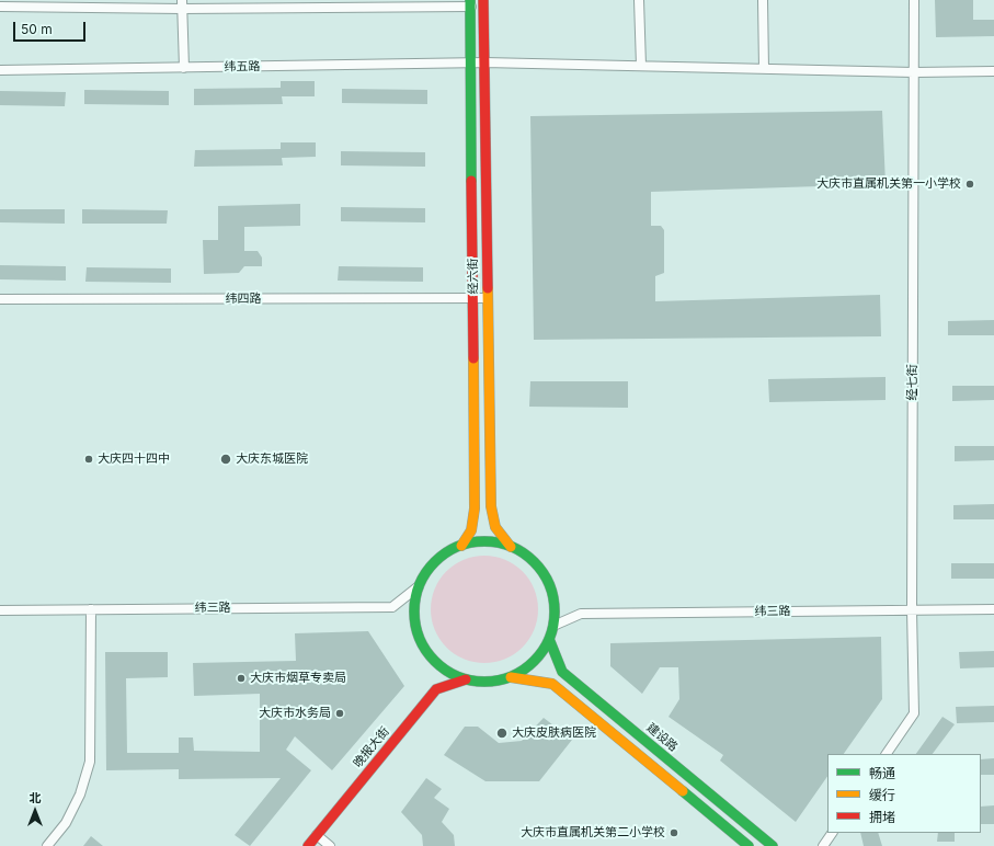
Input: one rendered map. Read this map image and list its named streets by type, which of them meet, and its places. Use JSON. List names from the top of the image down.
{
  "streets": {
    "main road": ["经六街", "建设路", "晚报大街"],
    "street": [
      "纬五路",
      "纬四路",
      "经七街",
      "纬三路"
    ]
  },
  "crossings": [
    ["纬五路", "经六街"],
    ["纬五路", "经七街"],
    ["经六街", "纬四路"],
    ["经六街", "纬三路"],
    ["经六街", "建设路"],
    ["经六街", "晚报大街"],
    ["经七街", "纬三路"],
    ["纬三路", "建设路"],
    ["纬三路", "晚报大街"],
    ["建设路", "晚报大街"]
  ],
  "places": [
    "大庆市直属机关第一小学校",
    "大庆四十四中",
    "大庆东城医院",
    "大庆市烟草专卖局",
    "大庆市水务局",
    "大庆皮肤病医院",
    "大庆市直属机关第二小学校"
  ],
  "legend": ["畅通", "缓行", "拥堵"],
  "scale_bar": "50 m",
  "north": "top"
}
